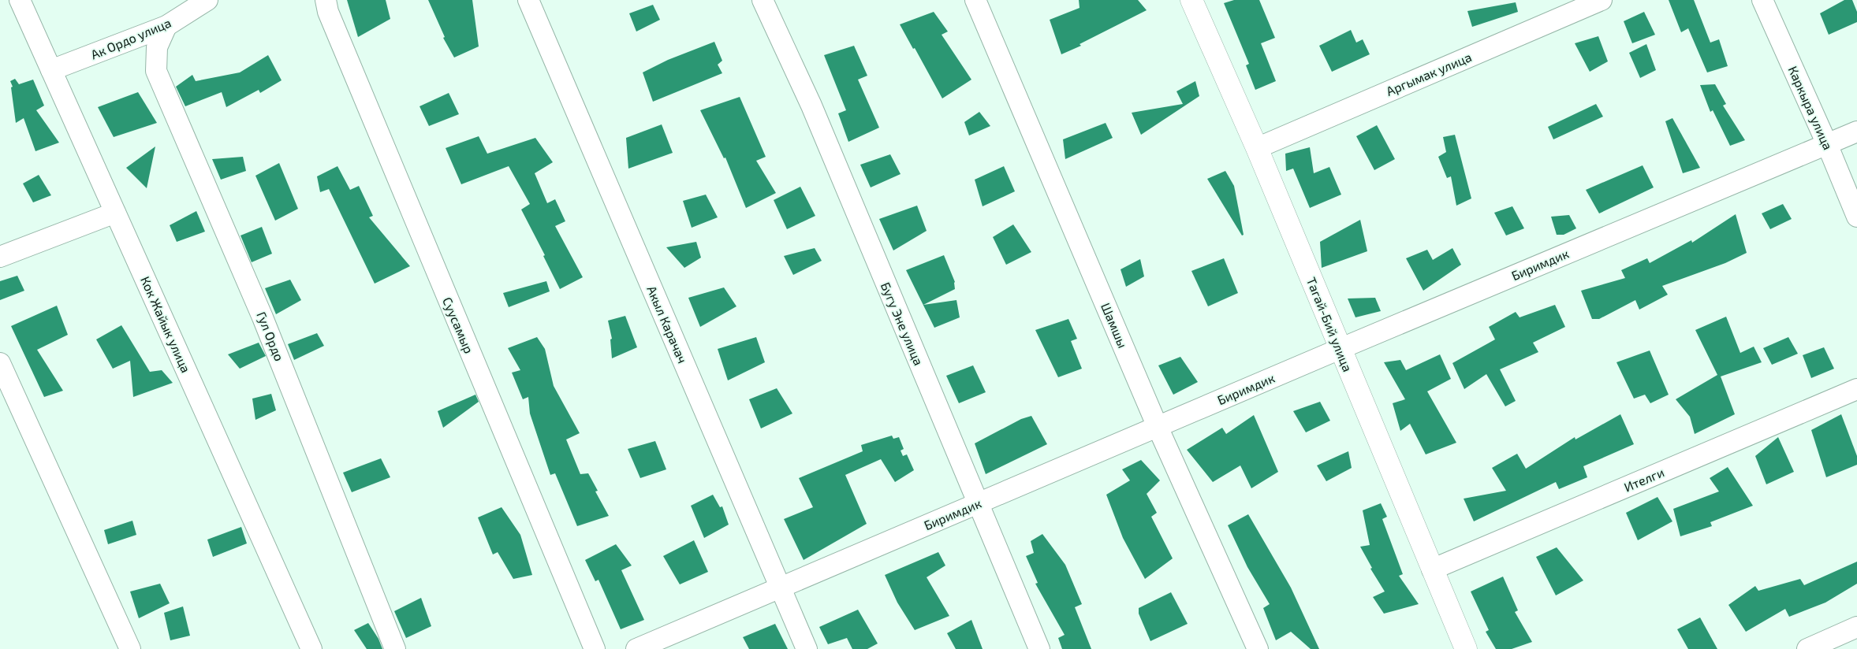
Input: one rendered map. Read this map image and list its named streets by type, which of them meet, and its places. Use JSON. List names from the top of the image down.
{
  "streets": {
    "street": [
      "Ак Ордо улица",
      "Аргымак улица",
      "Каркыра улица",
      "Биримдик",
      "Бугу Эне улица",
      "Кок Жайык улица",
      "Акыл Карачач",
      "Тагай-Бий улица",
      "Суусамыр",
      "Шамшы",
      "Гул Ордо",
      "Ителги"
    ]
  },
  "crossings": [
    ["Ак Ордо улица", "Кок Жайык улица"],
    ["Ак Ордо улица", "Гул Ордо"],
    ["Аргымак улица", "Тагай-Бий улица"],
    ["Каркыра улица", "Биримдик"],
    ["Биримдик", "Бугу Эне улица"],
    ["Биримдик", "Акыл Карачач"],
    ["Биримдик", "Тагай-Бий улица"],
    ["Биримдик", "Шамшы"],
    ["Тагай-Бий улица", "Ителги"]
  ]
}
